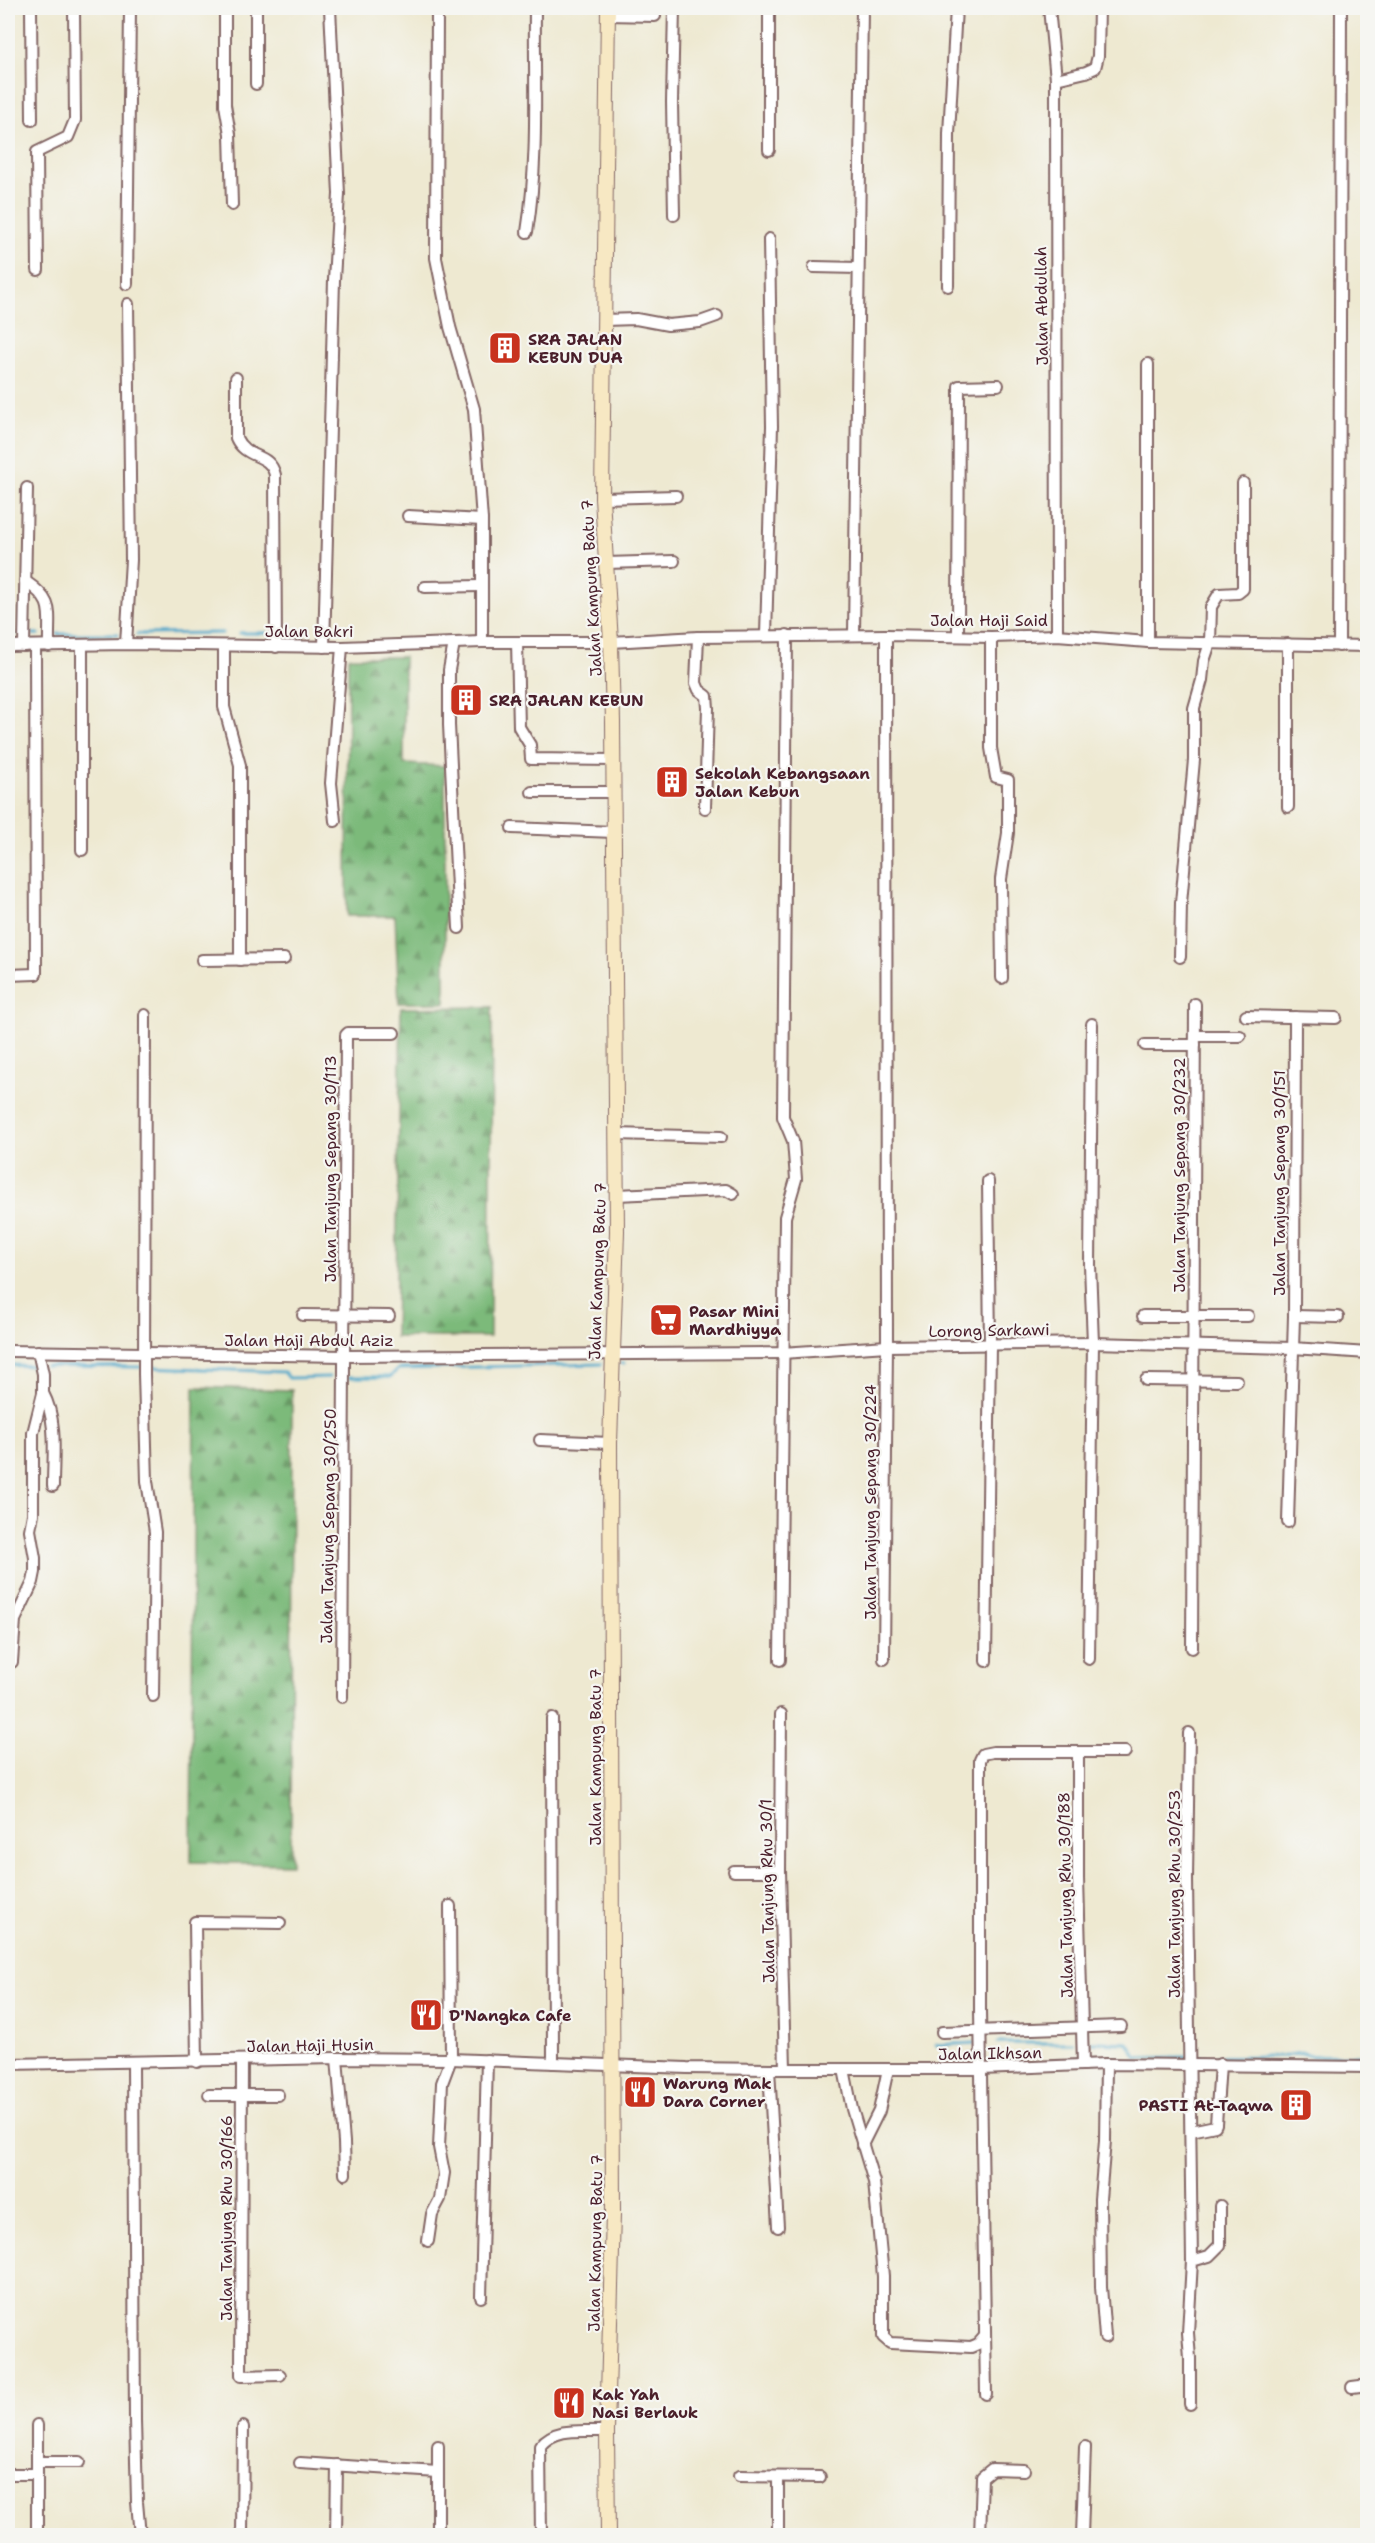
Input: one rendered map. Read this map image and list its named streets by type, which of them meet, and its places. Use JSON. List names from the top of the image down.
{
  "streets": {
    "street": [
      "Jalan Abdullah",
      "Jalan Kampung Batu 7",
      "Jalan Haji Said",
      "Jalan Bakri",
      "Jalan Tanjung Sepang 30/113",
      "Jalan Tanjung Sepang 30/232",
      "Jalan Tanjung Sepang 30/151",
      "Lorong Sarkawi",
      "Jalan Haji Abdul Aziz",
      "Jalan Tanjung Sepang 30/224",
      "Jalan Tanjung Sepang 30/250",
      "Jalan Tanjung Rhu 30/1",
      "Jalan Tanjung Rhu 30/253",
      "Jalan Tanjung Rhu 30/188",
      "Jalan Haji Husin",
      "Jalan Ikhsan",
      "Jalan Tanjung Rhu 30/166"
    ]
  },
  "crossings": [
    ["Jalan Abdullah", "Jalan Haji Said"],
    ["Jalan Kampung Batu 7", "Jalan Haji Said"],
    ["Jalan Kampung Batu 7", "Jalan Bakri"],
    ["Jalan Kampung Batu 7", "Lorong Sarkawi"],
    ["Jalan Kampung Batu 7", "Jalan Haji Abdul Aziz"],
    ["Jalan Kampung Batu 7", "Jalan Haji Husin"],
    ["Jalan Kampung Batu 7", "Jalan Ikhsan"],
    ["Jalan Haji Said", "Jalan Bakri"],
    ["Jalan Haji Said", "Jalan Tanjung Sepang 30/224"],
    ["Jalan Tanjung Sepang 30/113", "Jalan Haji Abdul Aziz"],
    ["Jalan Tanjung Sepang 30/113", "Jalan Tanjung Sepang 30/250"],
    ["Jalan Tanjung Sepang 30/232", "Lorong Sarkawi"],
    ["Jalan Tanjung Sepang 30/151", "Lorong Sarkawi"],
    ["Lorong Sarkawi", "Jalan Haji Abdul Aziz"],
    ["Lorong Sarkawi", "Jalan Tanjung Sepang 30/224"],
    ["Jalan Haji Abdul Aziz", "Jalan Tanjung Sepang 30/250"],
    ["Jalan Tanjung Rhu 30/1", "Jalan Ikhsan"],
    ["Jalan Tanjung Rhu 30/253", "Jalan Ikhsan"],
    ["Jalan Tanjung Rhu 30/188", "Jalan Ikhsan"],
    ["Jalan Haji Husin", "Jalan Ikhsan"],
    ["Jalan Haji Husin", "Jalan Tanjung Rhu 30/166"]
  ],
  "places": {
    "building": [
      "SRA JALAN KEBUN DUA",
      "SRA JALAN KEBUN",
      "Sekolah Kebangsaan Jalan Kebun",
      "PASTI At-Taqwa"
    ],
    "supermarket": ["Pasar Mini Mardhiyya"],
    "restaurant": ["D'Nangka Cafe", "Warung Mak Dara Corner", "Kak Yah Nasi Berlauk"]
  }
}
